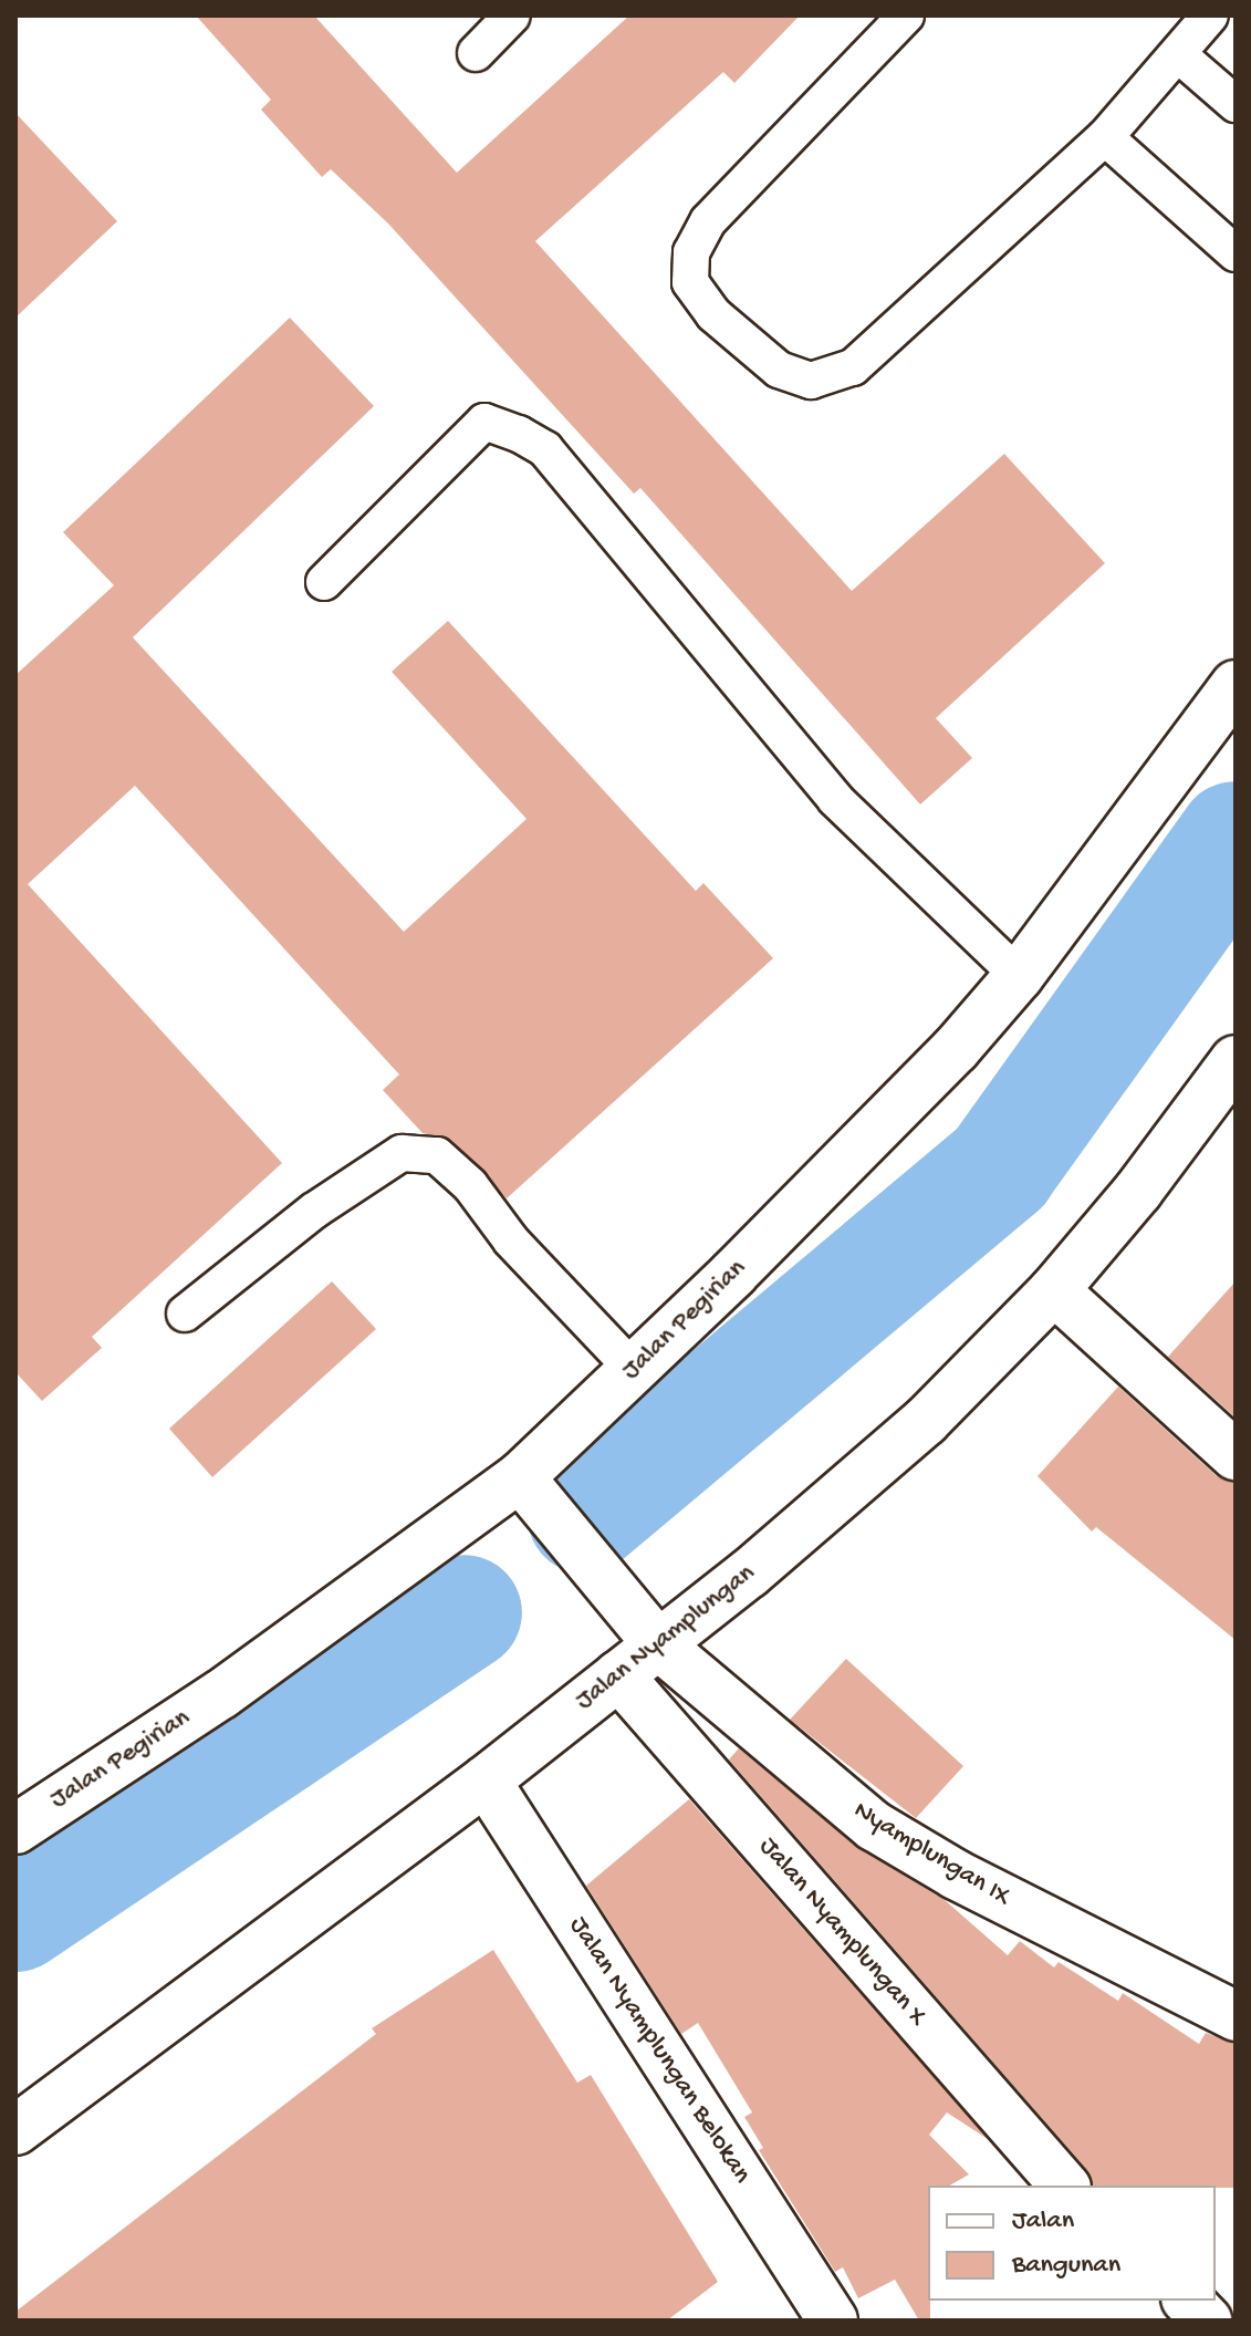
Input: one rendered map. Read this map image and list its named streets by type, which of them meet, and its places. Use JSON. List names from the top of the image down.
{
  "streets": {
    "main road": [
      "Jalan Pegirian",
      "Jalan Nyamplungan",
      "Nyamplungan IX",
      "Jalan Nyamplungan X",
      "Jalan Nyamplungan Belokan"
    ]
  },
  "crossings": [
    ["Jalan Pegirian", "Nyamplungan IX"],
    ["Jalan Nyamplungan", "Nyamplungan IX"],
    ["Jalan Nyamplungan", "Jalan Nyamplungan X"],
    ["Jalan Nyamplungan", "Jalan Nyamplungan Belokan"]
  ],
  "legend": ["Jalan", "Bangunan"]
}
